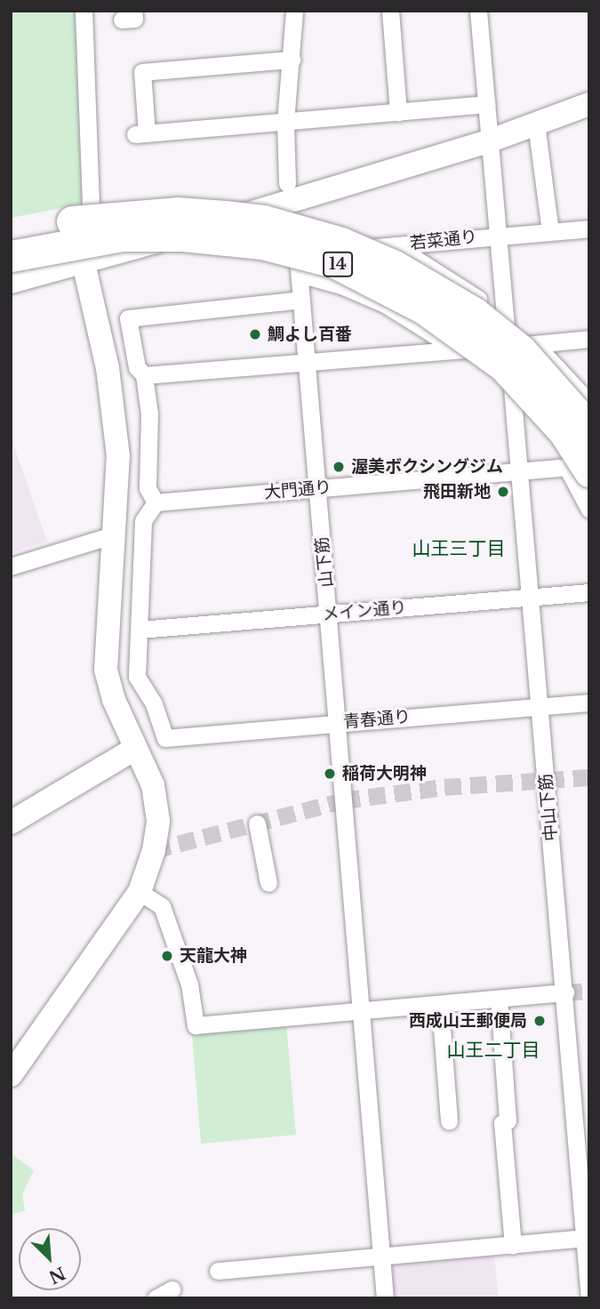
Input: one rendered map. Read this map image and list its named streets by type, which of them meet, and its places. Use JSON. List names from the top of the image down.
{
  "streets": {
    "highway": ["14"],
    "street": [
      "若菜通り",
      "大門通り",
      "山下筋",
      "メイン通り",
      "青春通り",
      "中山下筋"
    ]
  },
  "crossings": [
    ["若菜通り", "山下筋"],
    ["若菜通り", "中山下筋"],
    ["14", "大門通り"],
    ["大門通り", "山下筋"],
    ["大門通り", "中山下筋"],
    ["山下筋", "メイン通り"],
    ["山下筋", "青春通り"],
    ["メイン通り", "青春通り"],
    ["メイン通り", "中山下筋"],
    ["青春通り", "中山下筋"]
  ],
  "districts": ["山王三丁目", "山王二丁目"],
  "places": [
    "鯛よし百番",
    "渥美ボクシングジム",
    "飛田新地",
    "稲荷大明神",
    "天龍大神",
    "西成山王郵便局"
  ],
  "north": "bottom right"
}
